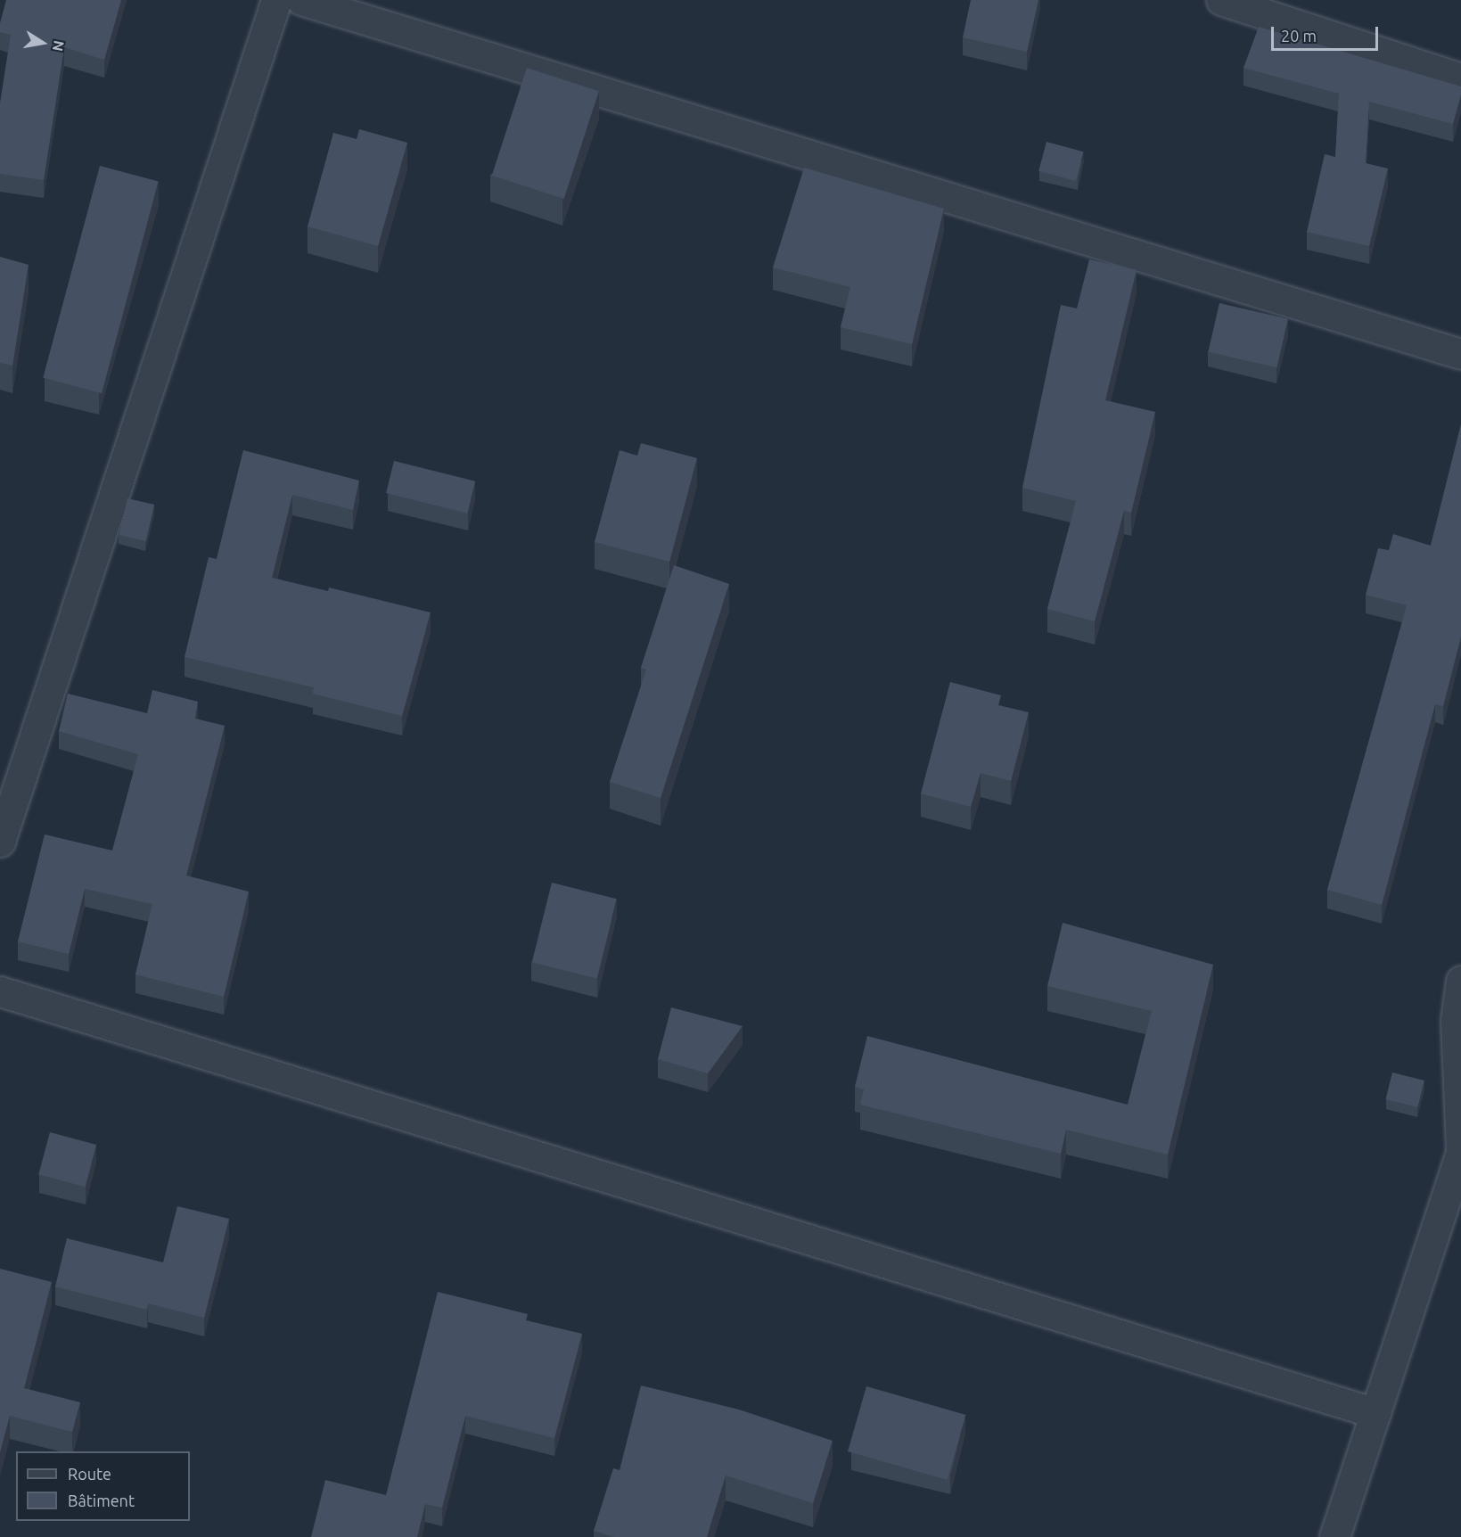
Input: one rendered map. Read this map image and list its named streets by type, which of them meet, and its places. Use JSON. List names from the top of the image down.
{
  "legend": ["Route", "Bâtiment"],
  "scale_bar": "20 m",
  "north": "right"
}
